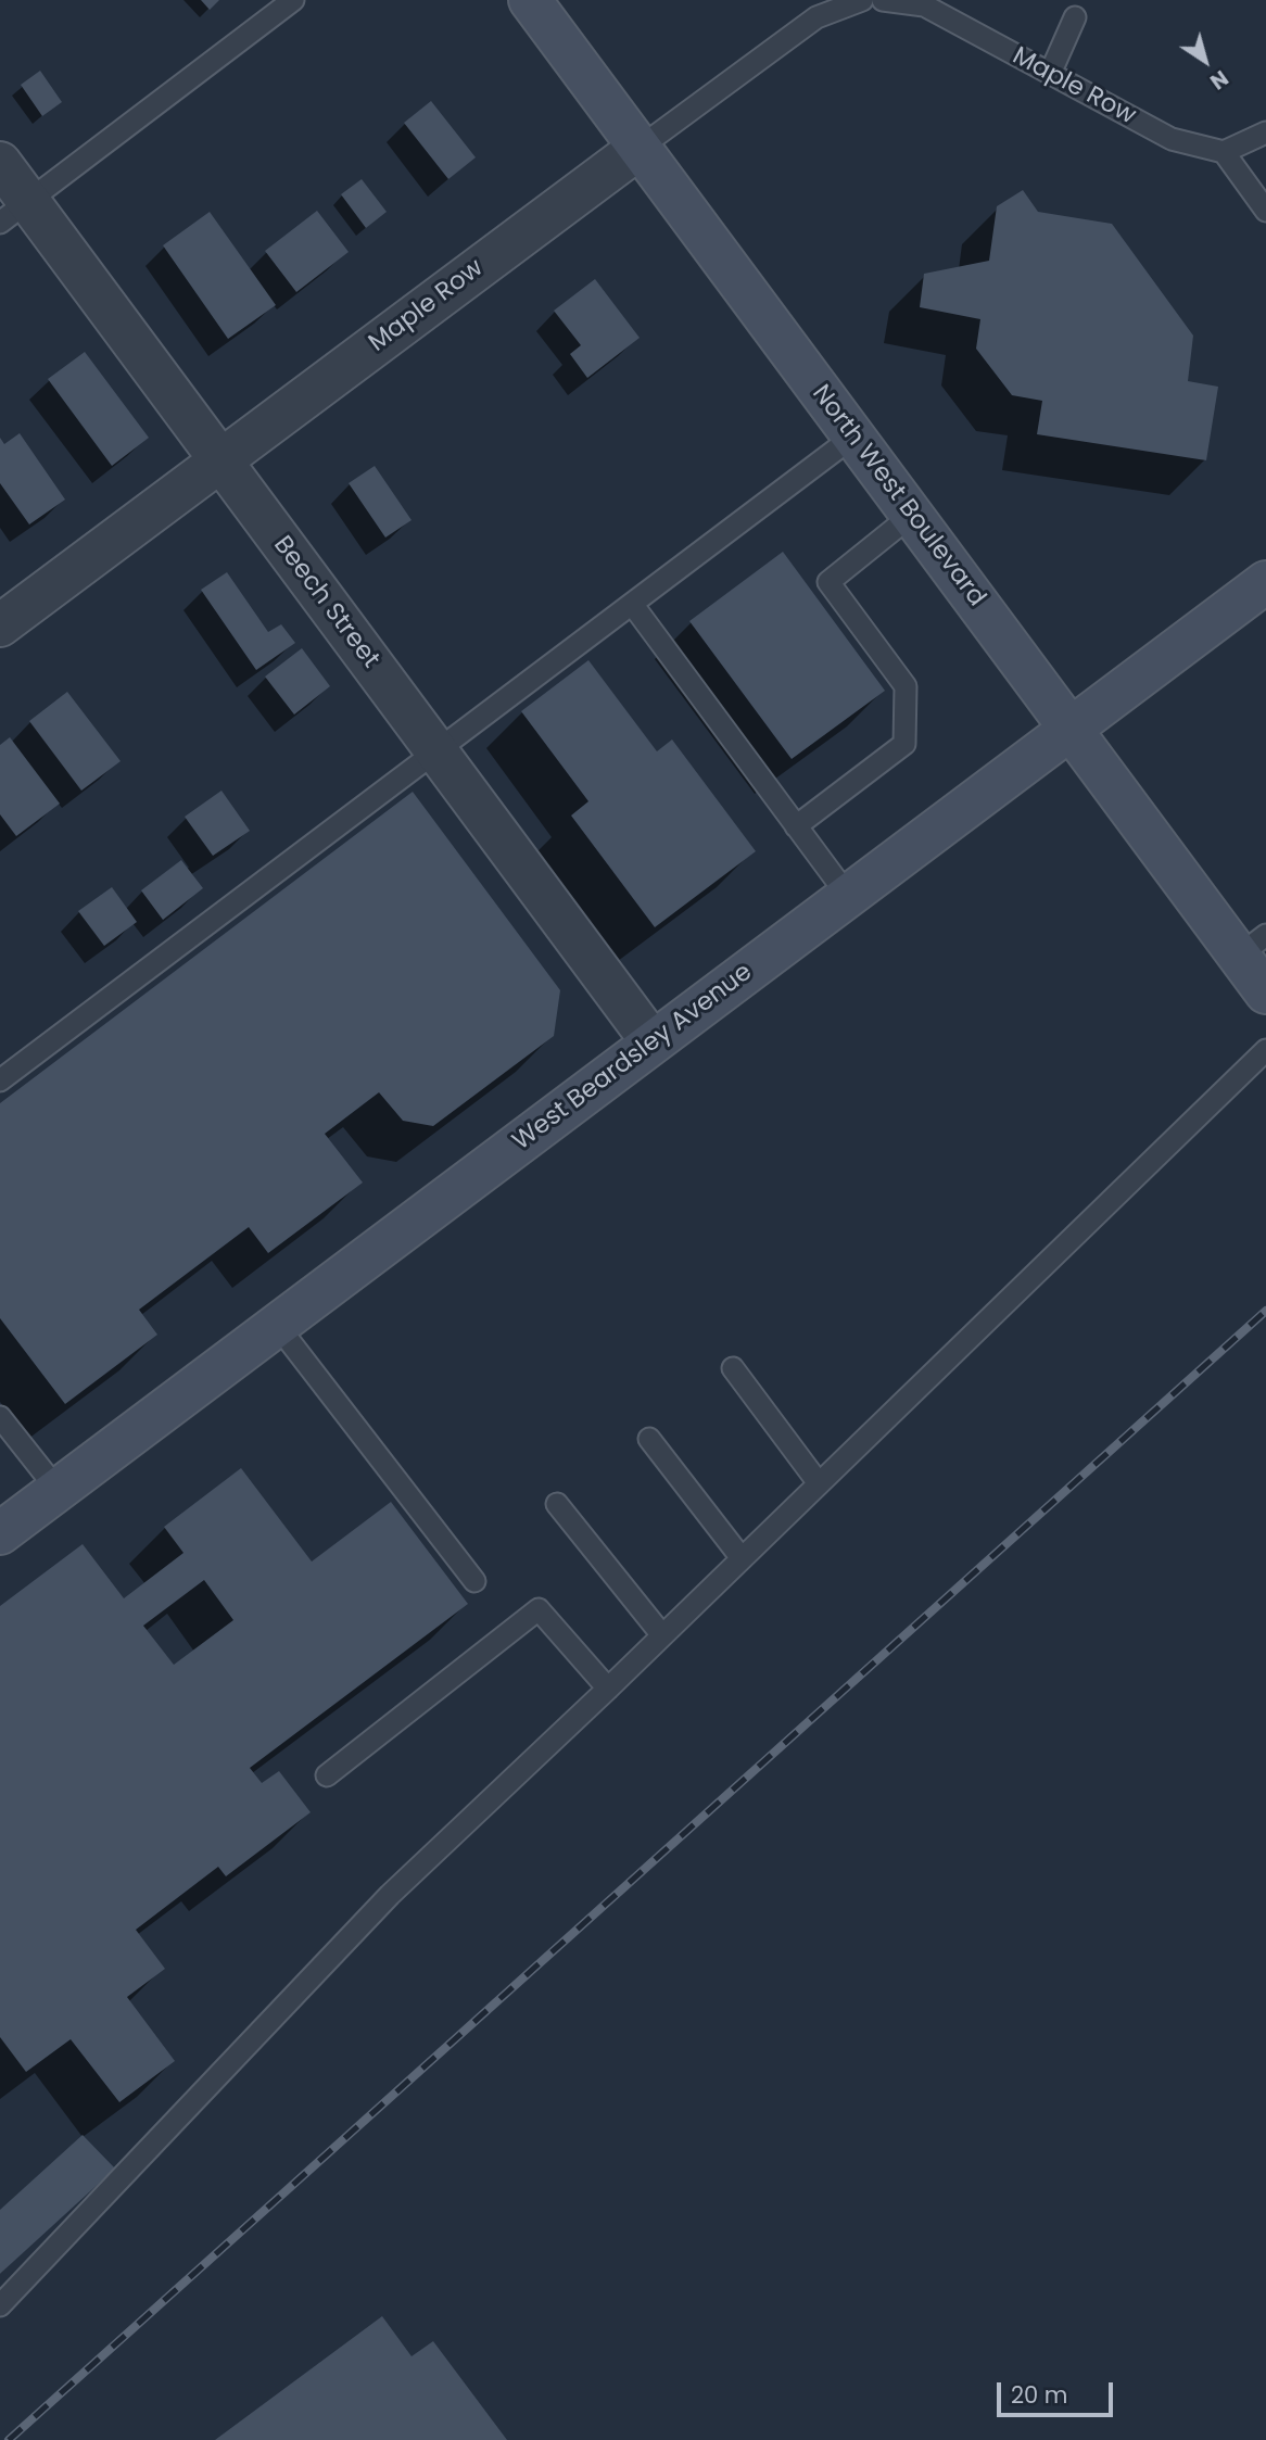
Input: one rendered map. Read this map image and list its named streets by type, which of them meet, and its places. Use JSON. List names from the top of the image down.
{
  "streets": {
    "main road": ["North West Boulevard", "West Beardsley Avenue"],
    "street": ["Maple Row", "Beech Street"]
  },
  "crossings": [
    ["Maple Row", "North West Boulevard"],
    ["Maple Row", "Beech Street"],
    ["North West Boulevard", "West Beardsley Avenue"],
    ["Beech Street", "West Beardsley Avenue"]
  ],
  "scale_bar": "20 m",
  "north": "bottom right"
}
